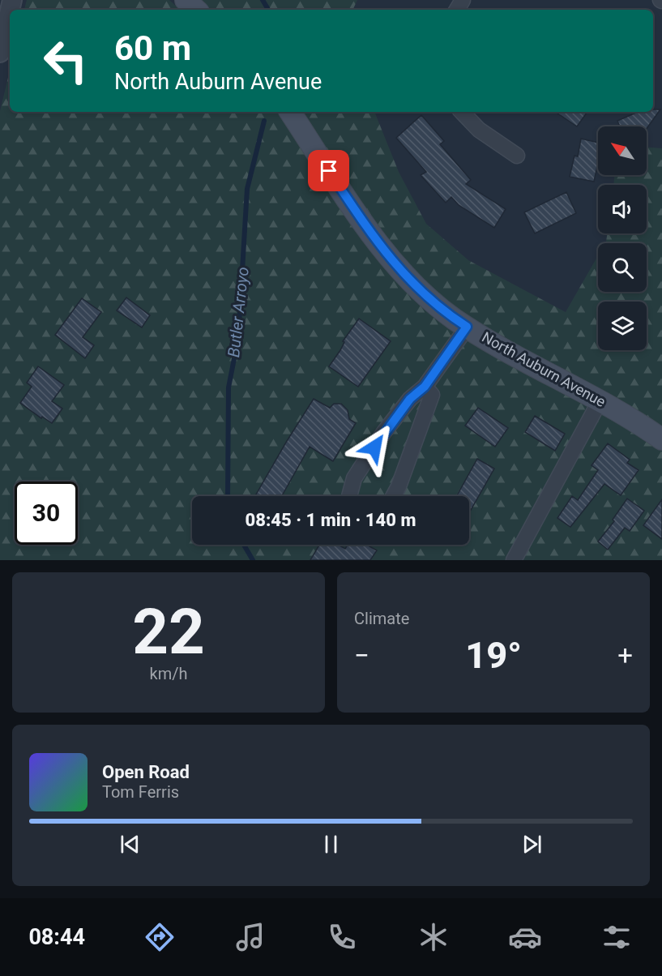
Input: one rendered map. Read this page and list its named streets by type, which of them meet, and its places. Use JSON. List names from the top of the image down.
{
  "streets": {
    "main road": ["North Auburn Avenue"]
  },
  "water": ["Butler Arroyo"],
  "north": "top left",
  "page": {
    "turn": ["60 m", "North Auburn Avenue"],
    "limit": "30",
    "trip": "08:45 · 1 min · 140 m",
    "tile": [
      ["22", "km/h"],
      "Climate"
    ],
    "heat": ["−", "19°", "+"],
    "song": ["Open Road", "Tom Ferris"],
    "tabs": "08:44"
  }
}
